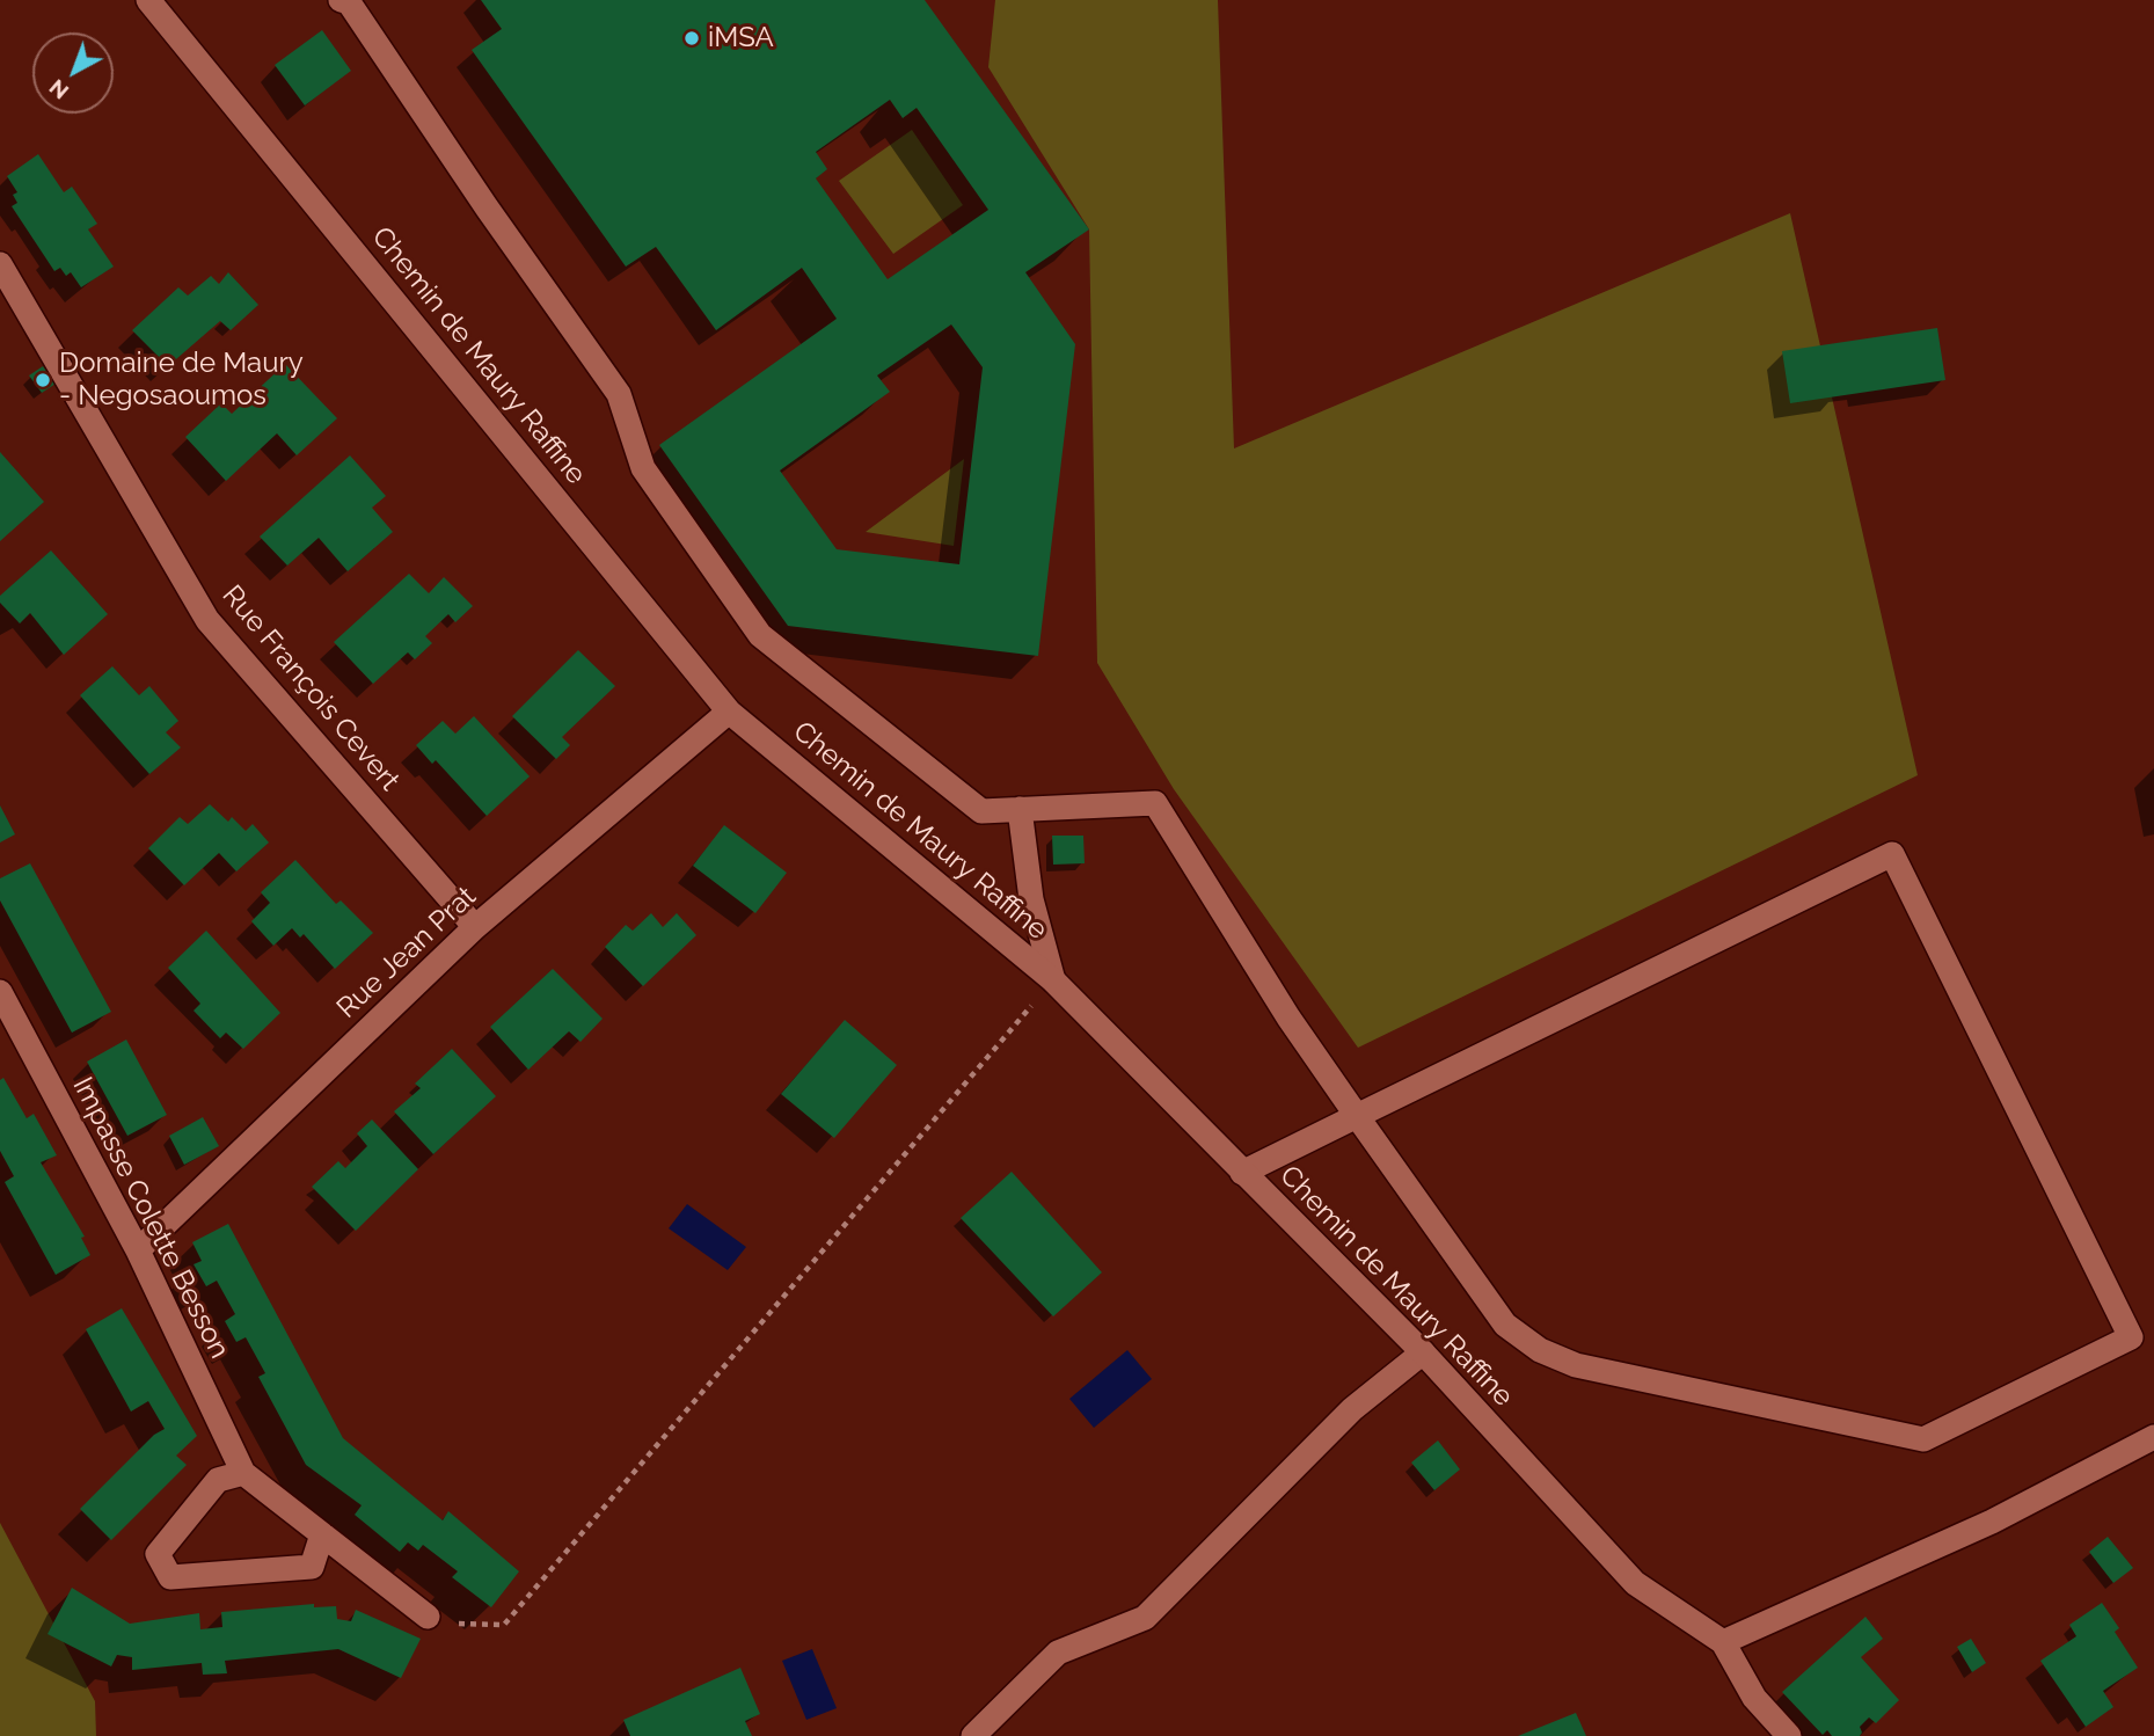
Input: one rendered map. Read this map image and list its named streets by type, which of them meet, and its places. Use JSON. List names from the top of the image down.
{
  "streets": {
    "street": [
      "Chemin de Maury Raffine",
      "Rue François Cevert",
      "Rue Jean Prat",
      "Impasse Colette Besson"
    ]
  },
  "crossings": [
    ["Chemin de Maury Raffine", "Rue Jean Prat"],
    ["Rue François Cevert", "Rue Jean Prat"],
    ["Rue Jean Prat", "Impasse Colette Besson"]
  ],
  "places": ["iMSA", "Domaine de Maury - Negosaoumos"],
  "north": "bottom left"
}
